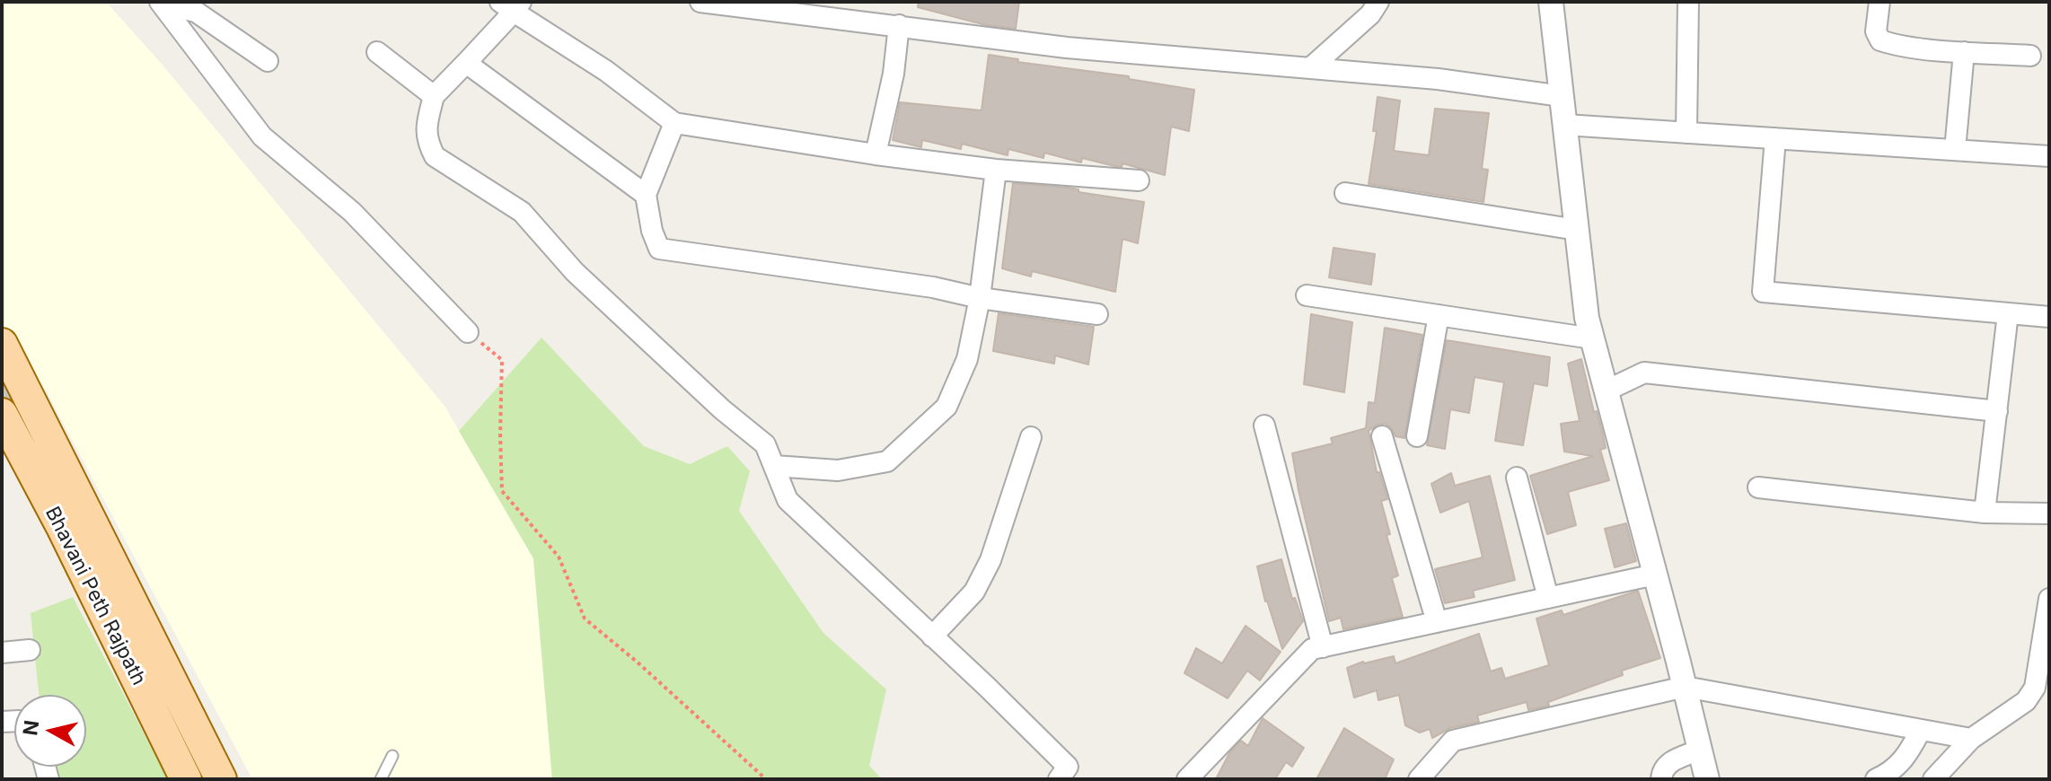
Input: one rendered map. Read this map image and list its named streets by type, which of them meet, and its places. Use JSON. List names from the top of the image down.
{
  "streets": {
    "main road": ["Bhavani Peth Rajpath"]
  },
  "north": "left"
}
